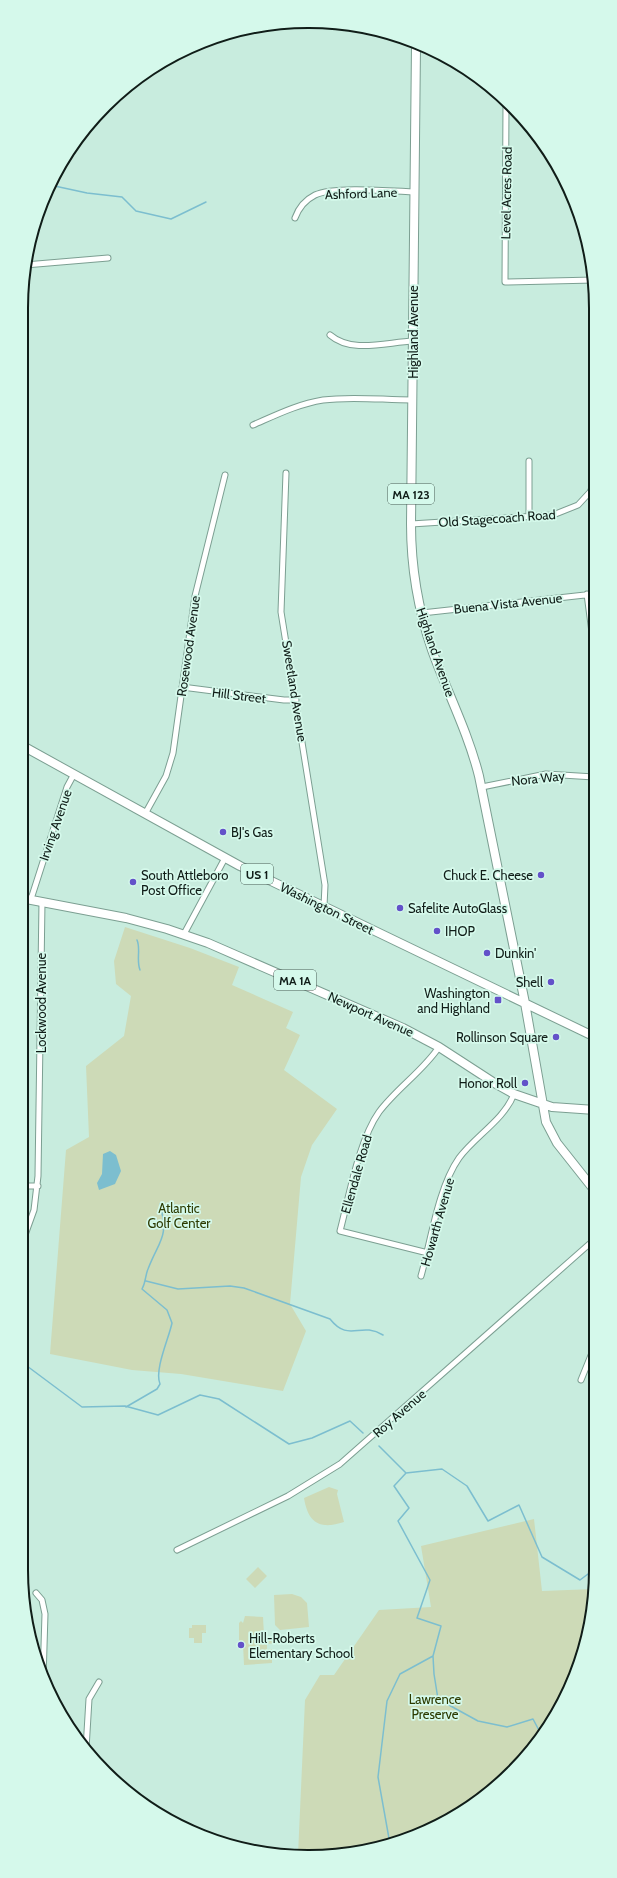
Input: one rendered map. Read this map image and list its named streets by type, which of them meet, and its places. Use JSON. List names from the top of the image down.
{
  "streets": {
    "main road": [
      "Highland Avenue",
      "MA 123",
      "US 1",
      "Washington Street",
      "MA 1A",
      "Newport Avenue"
    ],
    "street": [
      "Ashford Lane",
      "Level Acres Road",
      "Old Stagecoach Road",
      "Buena Vista Avenue",
      "Rosewood Avenue",
      "Sweetland Avenue",
      "Hill Street",
      "Nora Way",
      "Irving Avenue",
      "Lockwood Avenue",
      "Ellendale Road",
      "Howarth Avenue",
      "Roy Avenue"
    ]
  },
  "crossings": [
    ["Ashford Lane", "Highland Avenue"],
    ["Highland Avenue", "MA 123"],
    ["Highland Avenue", "Old Stagecoach Road"],
    ["Highland Avenue", "Buena Vista Avenue"],
    ["Highland Avenue", "Nora Way"],
    ["Highland Avenue", "Washington Street"],
    ["Highland Avenue", "MA 1A"],
    ["Highland Avenue", "Newport Avenue"],
    ["MA 123", "MA 1A"],
    ["MA 123", "Newport Avenue"],
    ["Rosewood Avenue", "Hill Street"],
    ["Rosewood Avenue", "Washington Street"],
    ["Sweetland Avenue", "Hill Street"],
    ["Sweetland Avenue", "Washington Street"],
    ["Irving Avenue", "Washington Street"],
    ["Irving Avenue", "Newport Avenue"],
    ["MA 1A", "Newport Avenue"],
    ["Lockwood Avenue", "Newport Avenue"],
    ["Newport Avenue", "Ellendale Road"],
    ["Newport Avenue", "Howarth Avenue"],
    ["Ellendale Road", "Howarth Avenue"]
  ],
  "parks": ["Atlantic Golf Center", "Lawrence Preserve"],
  "places": {
    "other": [
      "BJ's Gas",
      "Chuck E. Cheese",
      "South Attleboro Post Office",
      "Safelite AutoGlass",
      "IHOP",
      "Dunkin'",
      "Shell",
      "Rollinson Square",
      "Honor Roll",
      "Hill-Roberts Elementary School"
    ],
    "transit": ["Washington and Highland"]
  }
}
